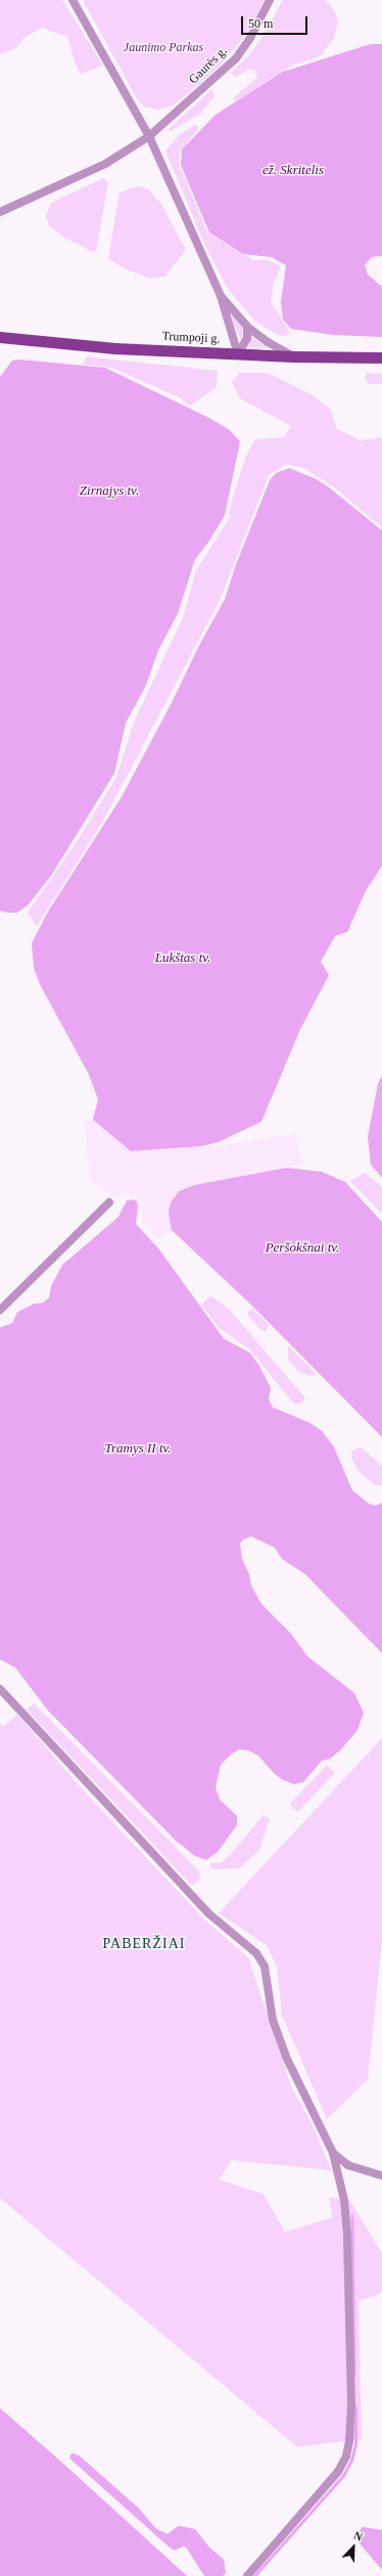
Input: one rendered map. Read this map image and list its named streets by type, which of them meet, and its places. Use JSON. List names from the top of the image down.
{
  "streets": {
    "main road": ["Trumpoji g."],
    "street": ["Gaurės g."]
  },
  "districts": ["PABERŽIAI"],
  "water": [
    "ež. Skritelis",
    "Zirnajys tv.",
    "Lukštas tv.",
    "Peršokšnai tv.",
    "Tramys II tv."
  ],
  "parks": ["Jaunimo Parkas"],
  "scale_bar": "50 m",
  "north": "top right"
}
